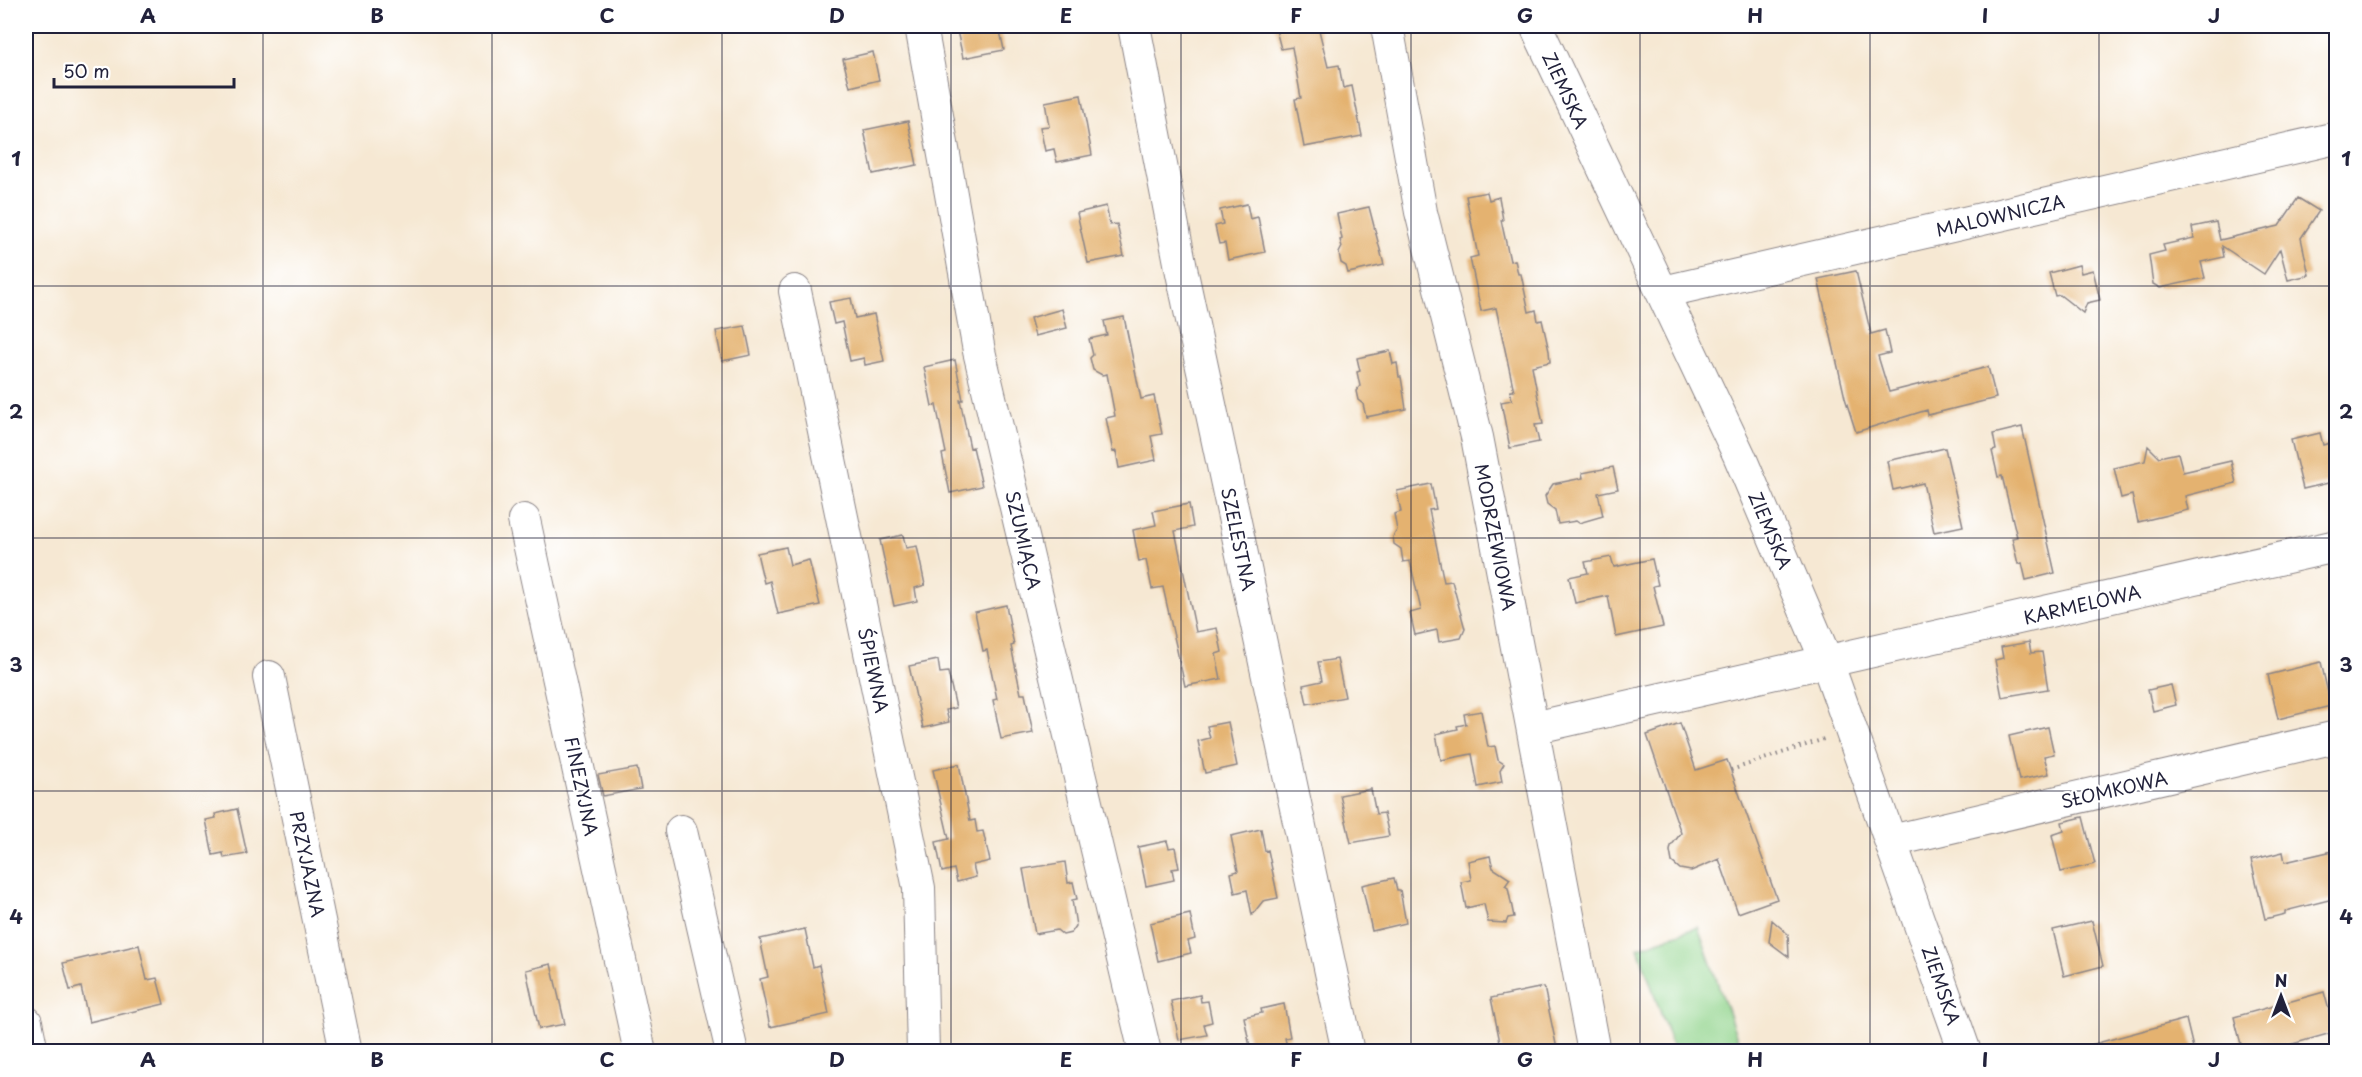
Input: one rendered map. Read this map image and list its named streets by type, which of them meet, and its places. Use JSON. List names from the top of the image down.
{
  "streets": {
    "street": [
      "ZIEMSKA",
      "MALOWNICZA",
      "MODRZEWIOWA",
      "SZELESTNA",
      "SZUMIĄCA",
      "KARMELOWA",
      "ŚPIEWNA",
      "FINEZYJNA",
      "SŁOMKOWA",
      "PRZYJAZNA"
    ]
  },
  "crossings": [
    ["ZIEMSKA", "MALOWNICZA"],
    ["ZIEMSKA", "KARMELOWA"],
    ["ZIEMSKA", "SŁOMKOWA"],
    ["MODRZEWIOWA", "KARMELOWA"]
  ],
  "scale_bar": "50 m",
  "north": "top",
  "grid": {
    "columns": [
      "A",
      "B",
      "C",
      "D",
      "E",
      "F",
      "G",
      "H",
      "I",
      "J"
    ],
    "rows": [
      "1",
      "2",
      "3",
      "4"
    ]
  }
}
